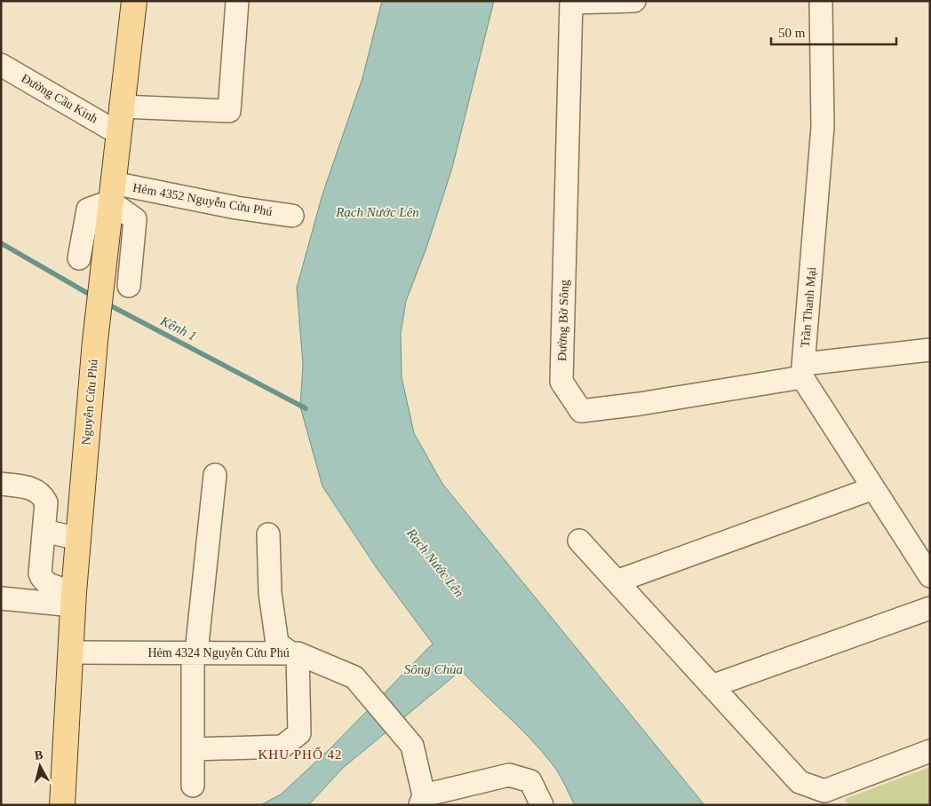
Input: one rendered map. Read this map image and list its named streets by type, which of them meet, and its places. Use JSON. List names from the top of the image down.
{
  "streets": {
    "main road": ["Nguyễn Cửu Phú"],
    "street": [
      "Đường Cầu Kinh",
      "Hẻm 4352 Nguyễn Cửu Phú",
      "Trần Thanh Mại",
      "Đường Bờ Sông",
      "Hẻm 4324 Nguyễn Cửu Phú"
    ]
  },
  "crossings": [
    ["Đường Cầu Kinh", "Nguyễn Cửu Phú"],
    ["Hẻm 4352 Nguyễn Cửu Phú", "Nguyễn Cửu Phú"],
    ["Trần Thanh Mại", "Đường Bờ Sông"],
    ["Nguyễn Cửu Phú", "Hẻm 4324 Nguyễn Cửu Phú"]
  ],
  "districts": ["KHU PHỐ 42"],
  "water": ["Rạch Nước Lên", "Kênh 1", "Sông Chùa"],
  "scale_bar": "50 m",
  "north": "top"
}
